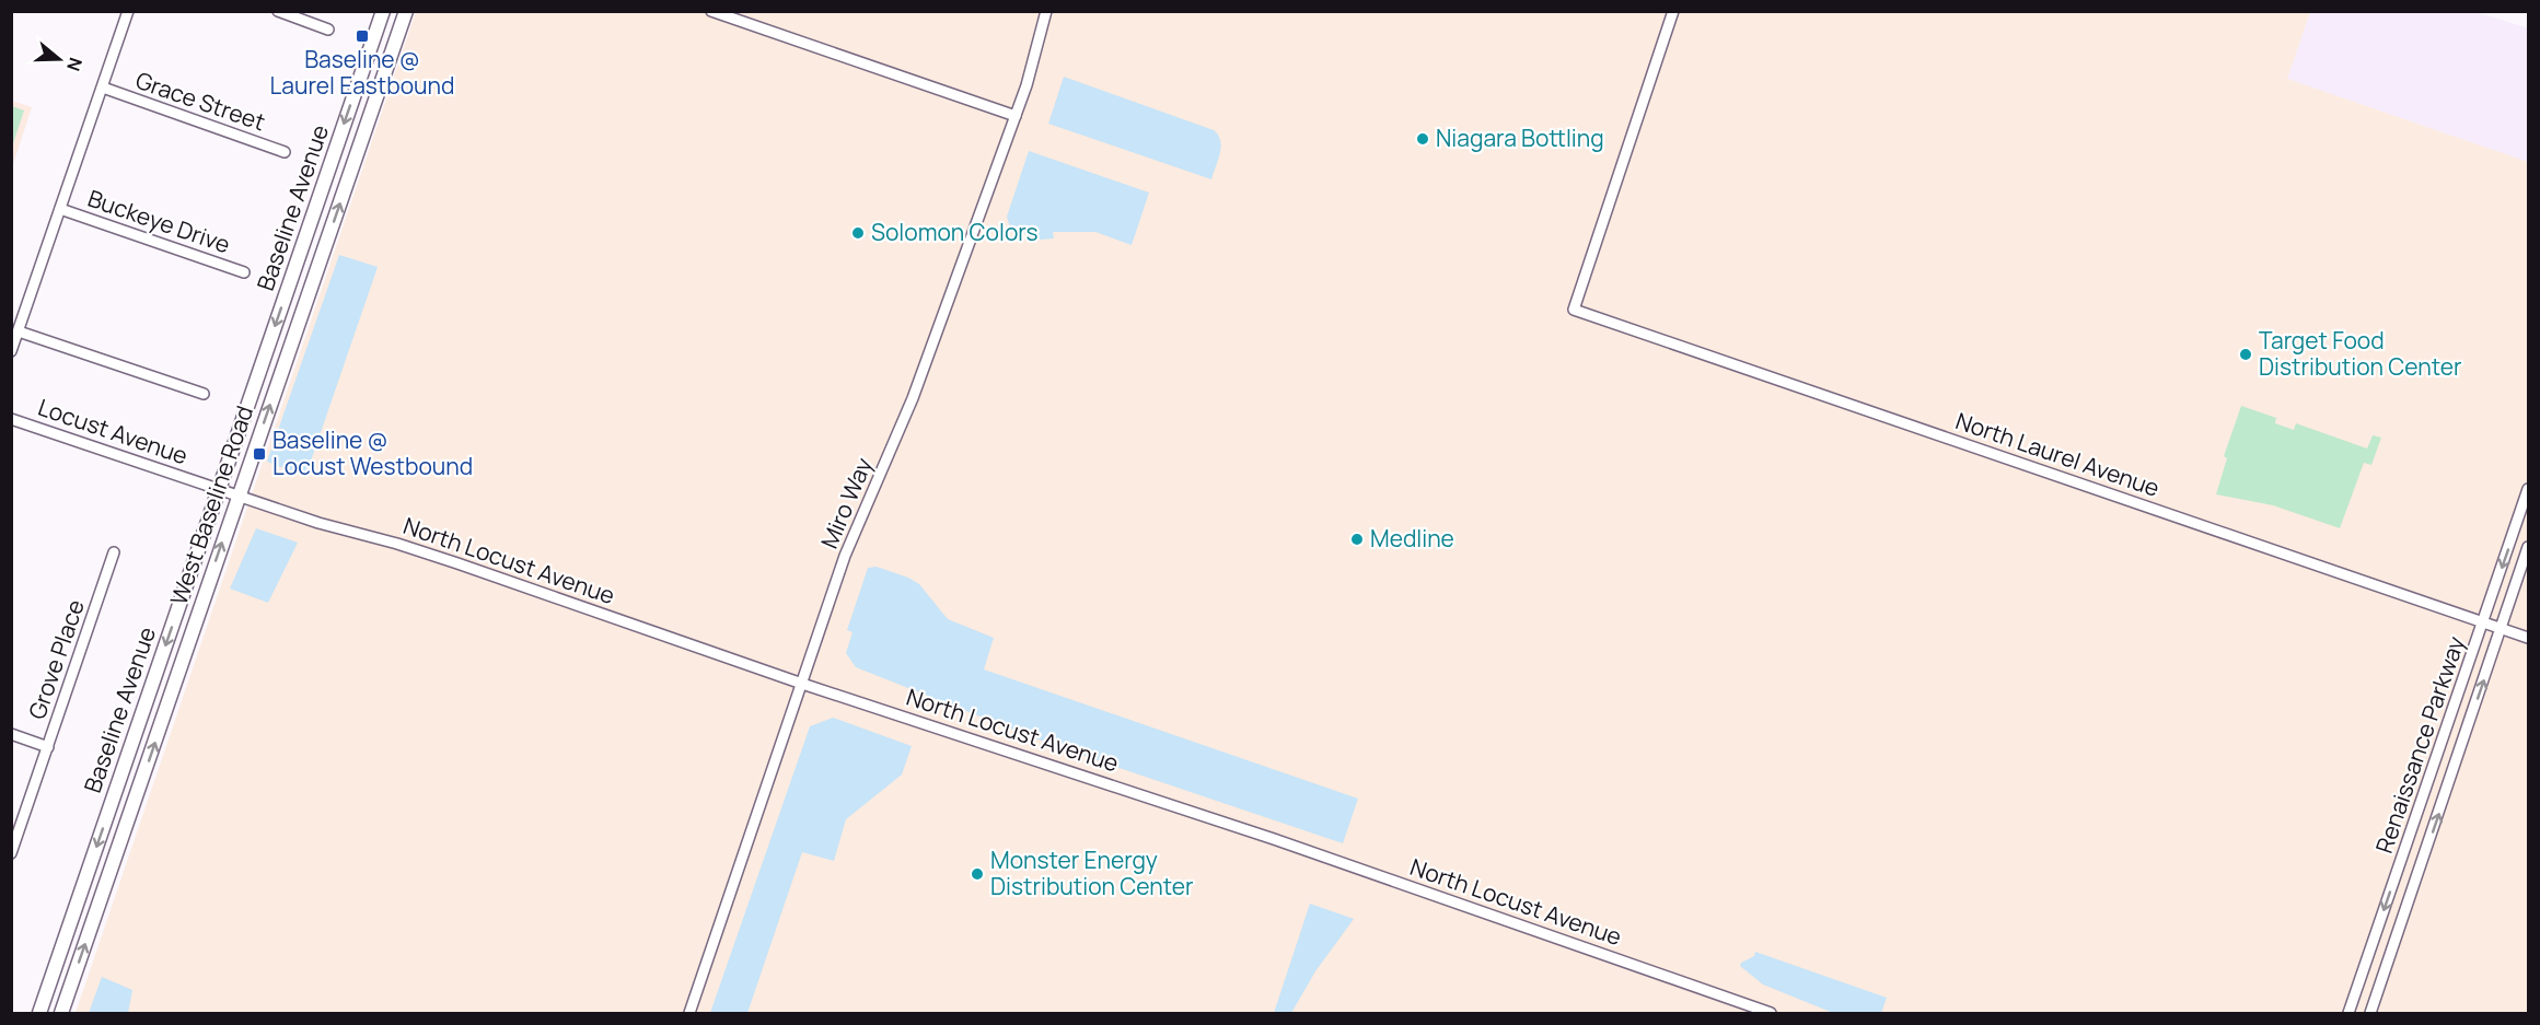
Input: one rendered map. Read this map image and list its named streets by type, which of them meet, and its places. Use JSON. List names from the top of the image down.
{
  "streets": {
    "main road": ["Baseline Avenue", "West Baseline Road"],
    "street": [
      "Grace Street",
      "Buckeye Drive",
      "Locust Avenue",
      "North Laurel Avenue",
      "Miro Way",
      "North Locust Avenue",
      "Grove Place",
      "Renaissance Parkway"
    ]
  },
  "crossings": [
    ["Baseline Avenue", "Locust Avenue"],
    ["Locust Avenue", "West Baseline Road"],
    ["Locust Avenue", "North Locust Avenue"],
    ["North Laurel Avenue", "Renaissance Parkway"],
    ["Miro Way", "North Locust Avenue"],
    ["West Baseline Road", "North Locust Avenue"]
  ],
  "one_way": ["Baseline Avenue", "West Baseline Road"],
  "places": {
    "transit": ["Baseline @ Laurel Eastbound", "Baseline @ Locust Westbound"],
    "other": [
      "Niagara Bottling",
      "Solomon Colors",
      "Target Food Distribution Center",
      "Medline",
      "Monster Energy Distribution Center"
    ]
  },
  "north": "right"
}
